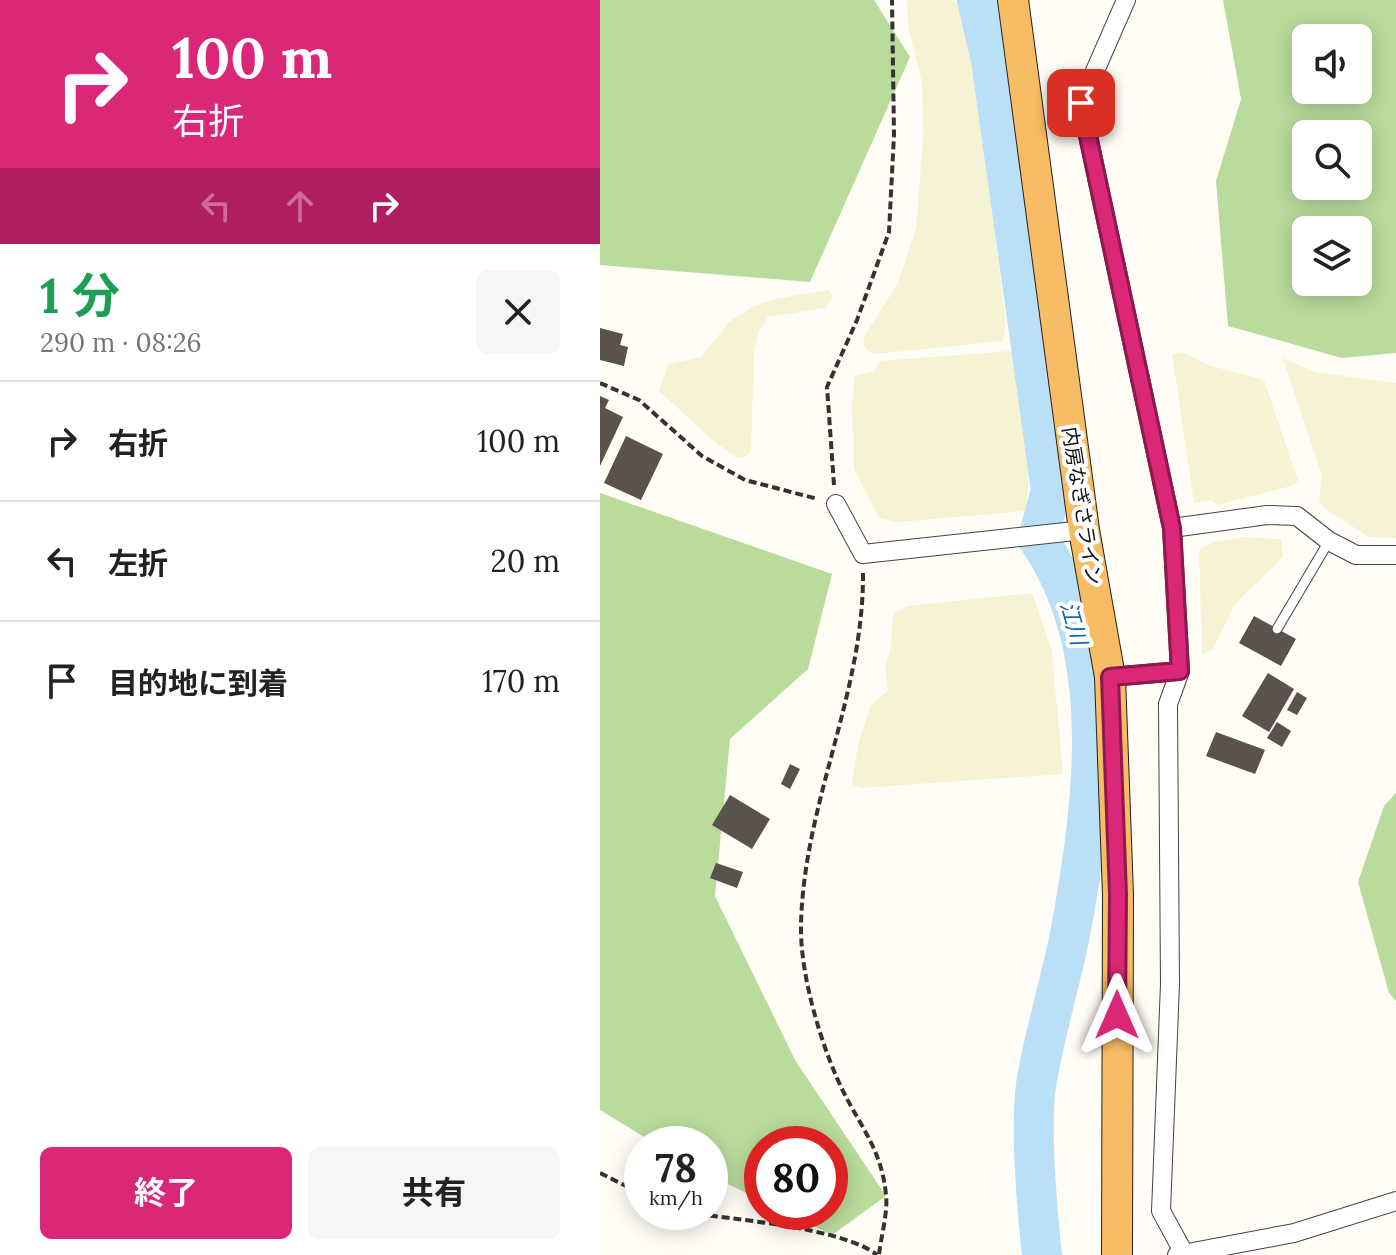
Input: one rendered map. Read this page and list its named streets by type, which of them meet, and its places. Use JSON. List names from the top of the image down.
{
  "streets": {
    "highway": ["内房なぎさライン"]
  },
  "water": ["江川"],
  "page": {
    "turn": ["100 m", "右折"],
    "heading": ["1 分", "290 m · 08:26"],
    "list": [
      {
        "name": "右折",
        "value": "100 m"
      },
      {
        "name": "左折",
        "value": "20 m"
      },
      {
        "name": "目的地に到着",
        "value": "170 m"
      }
    ],
    "speed": "78 km/h",
    "limit": "80",
    "buttons": ["終了", "共有"]
  }
}
